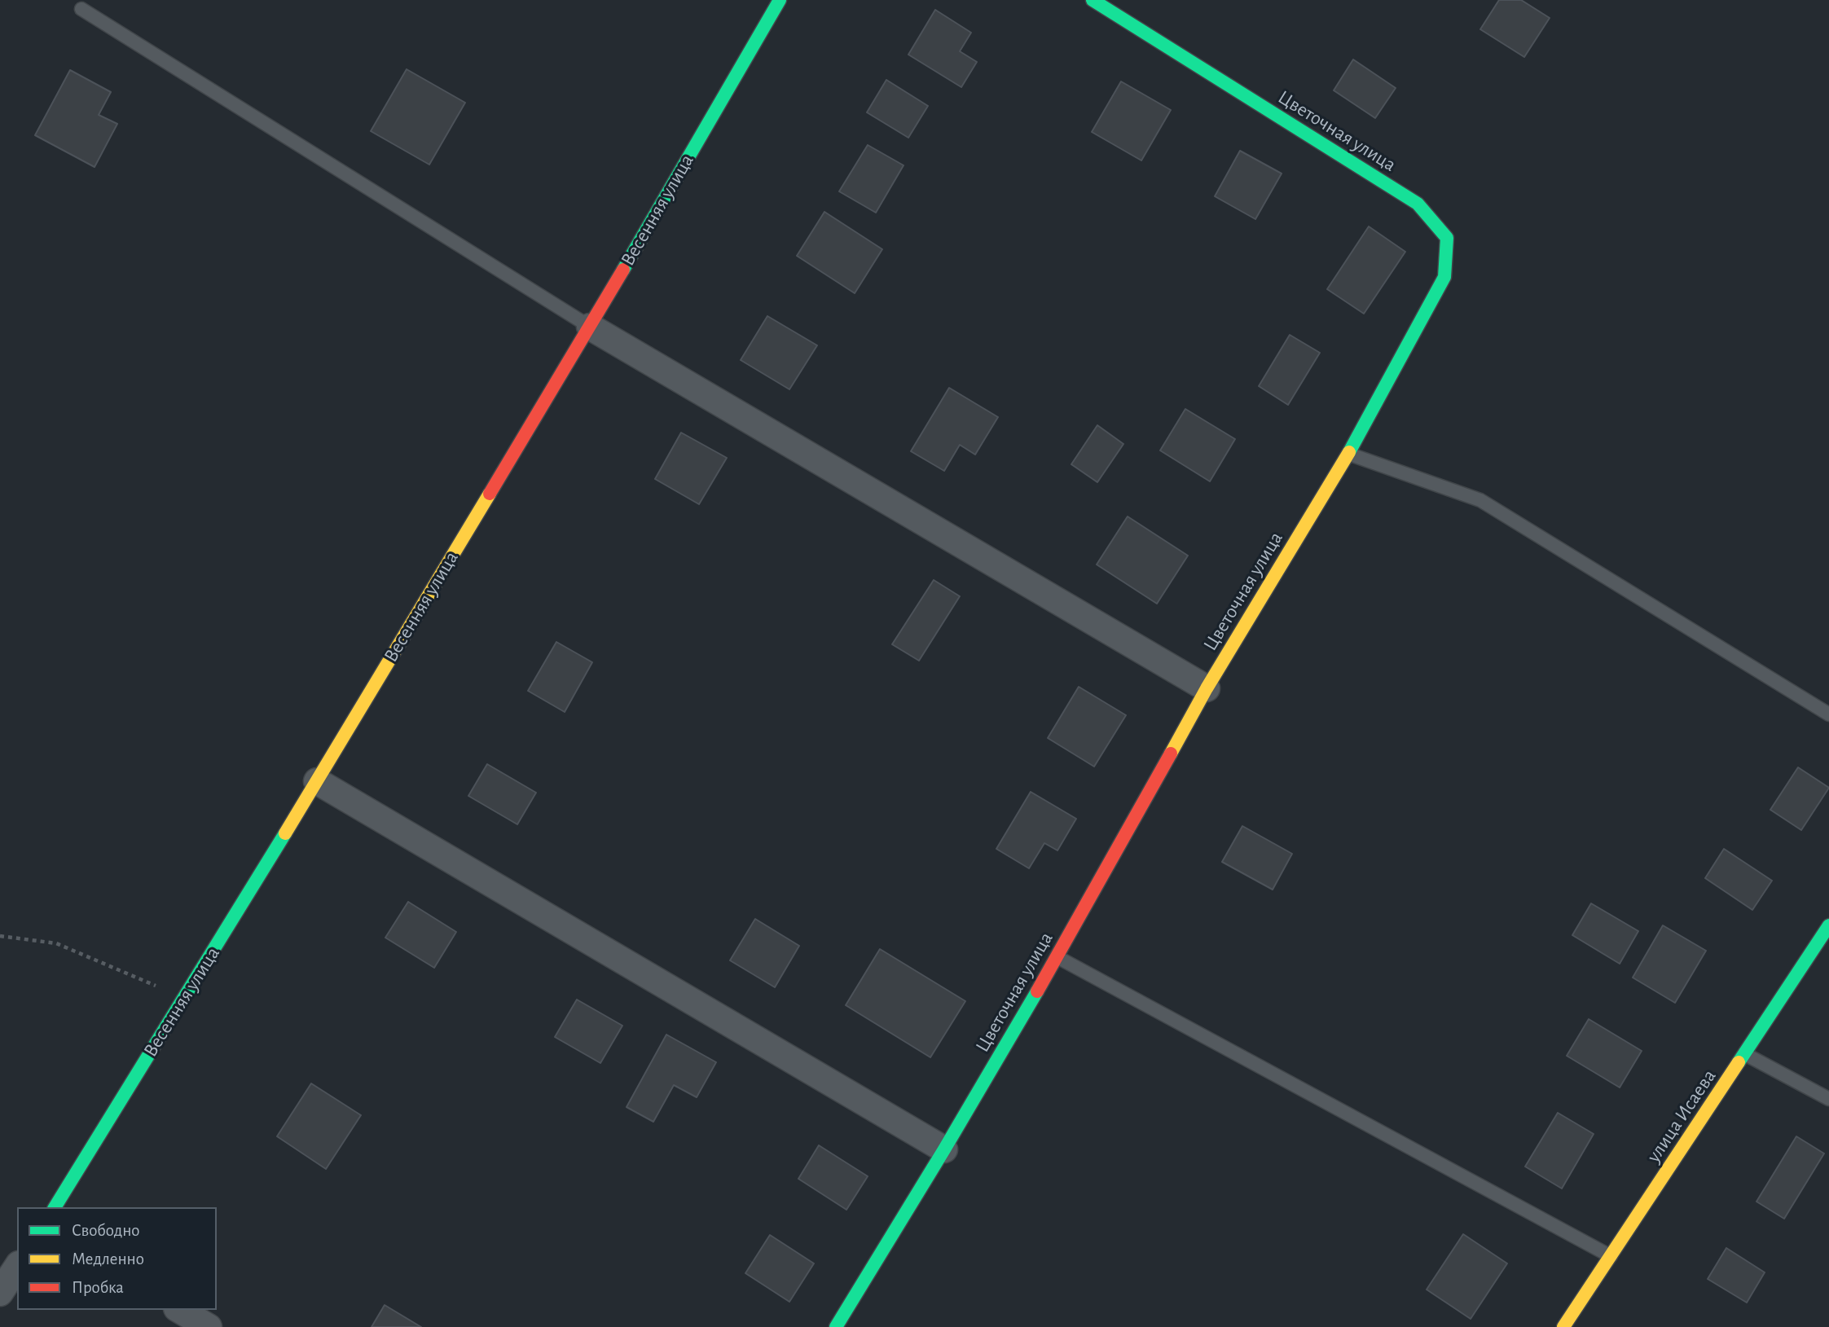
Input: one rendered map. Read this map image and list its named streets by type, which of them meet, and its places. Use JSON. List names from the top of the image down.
{
  "streets": {
    "street": ["Цветочная улица", "Весенняя улица", "улица Исаева"]
  },
  "legend": ["Свободно", "Медленно", "Пробка"]
}
